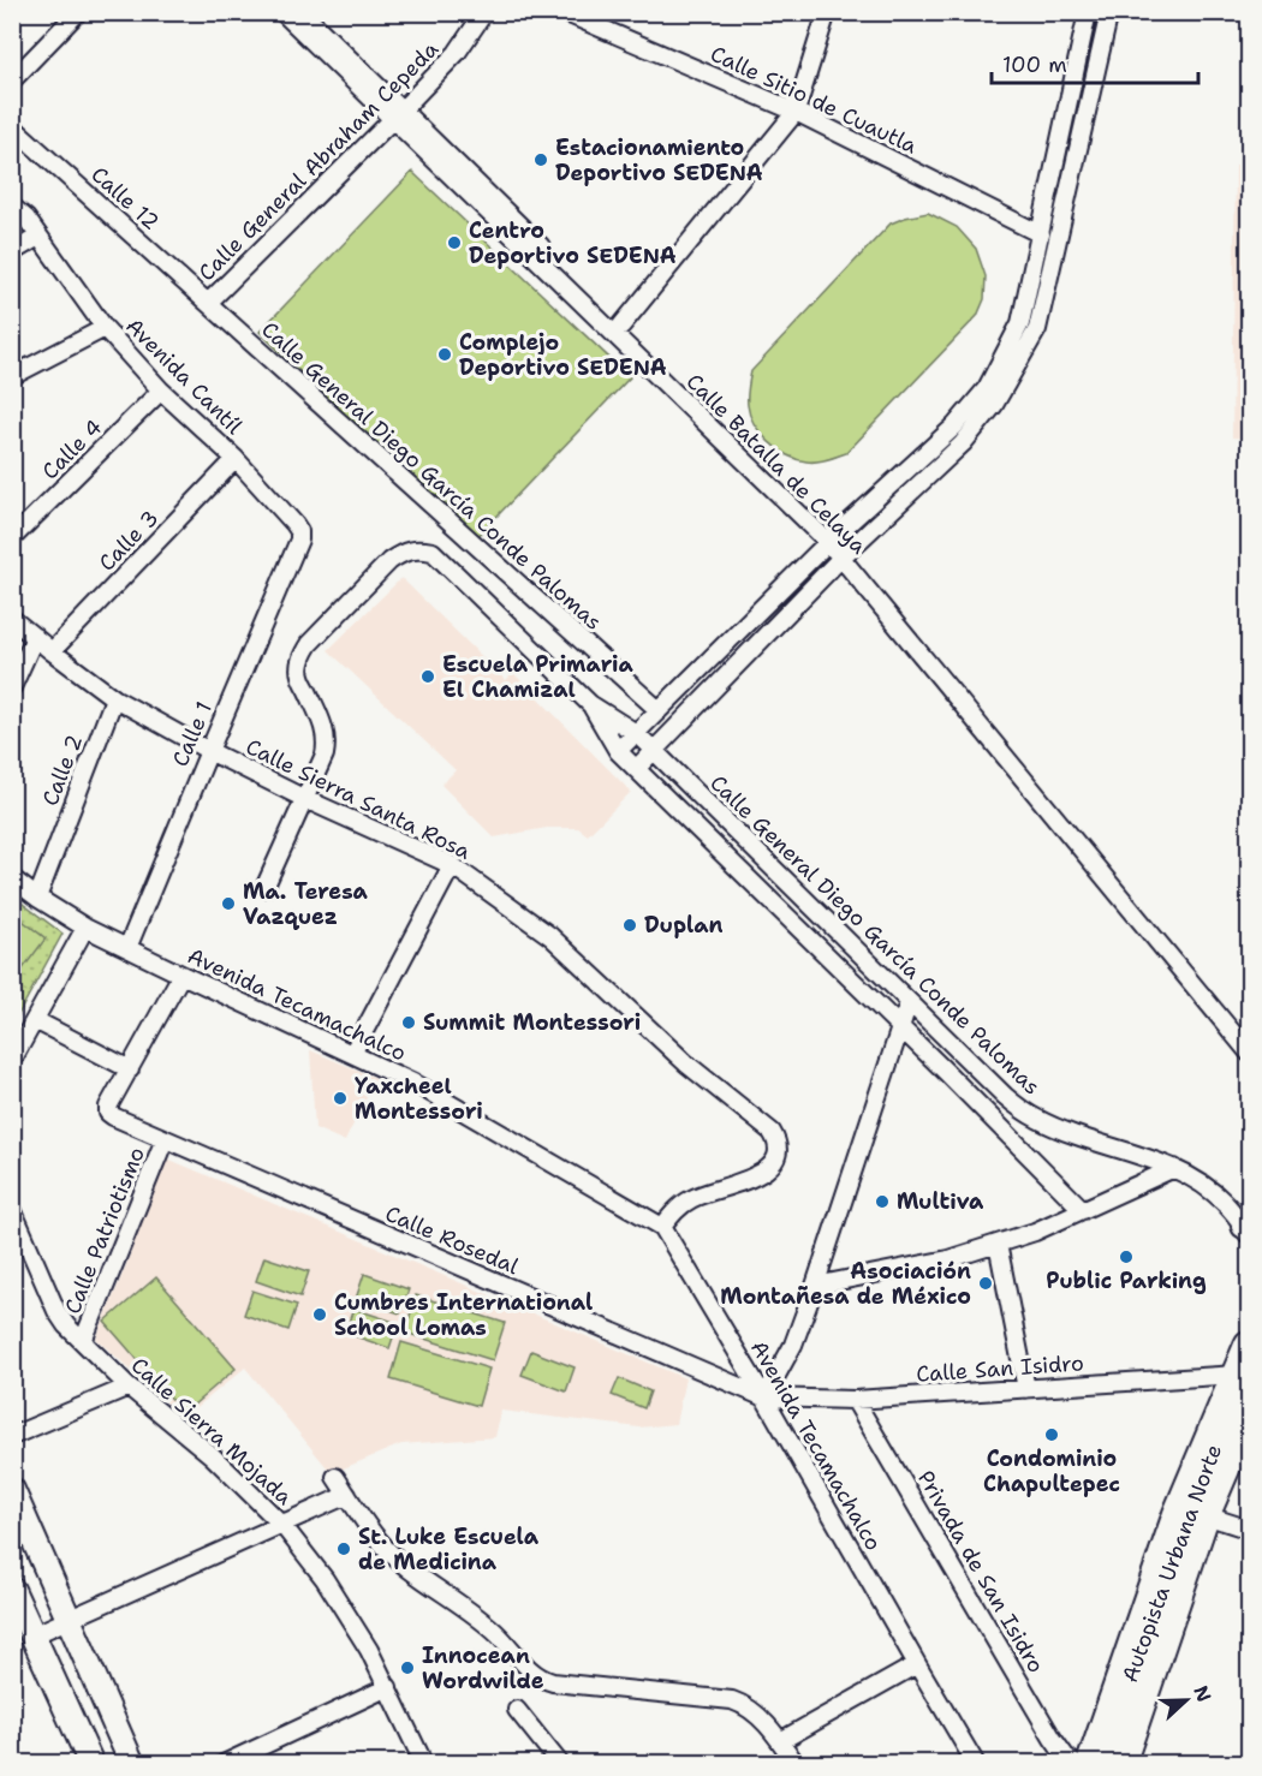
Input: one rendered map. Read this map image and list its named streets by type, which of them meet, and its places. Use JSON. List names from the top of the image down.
{
  "streets": {
    "highway": ["Autopista Urbana Norte"],
    "street": [
      "Calle Sitio de Cuautla",
      "Calle General Abraham Cepeda",
      "Calle 12",
      "Avenida Cantíl",
      "Calle 4",
      "Calle Batalla de Celaya",
      "Calle General Diego García Conde Palomas",
      "Calle 3",
      "Calle 1",
      "Calle 2",
      "Calle Sierra Santa Rosa",
      "Avenida Tecamachalco",
      "Calle Patriotismo",
      "Calle Rosedal",
      "Calle San Isidro",
      "Calle Sierra Mojada",
      "Privada de San Isidro"
    ]
  },
  "crossings": [
    ["Calle General Abraham Cepeda", "Calle 12"],
    ["Calle General Abraham Cepeda", "Calle Batalla de Celaya"],
    ["Calle General Abraham Cepeda", "Calle General Diego García Conde Palomas"],
    ["Calle 12", "Calle General Diego García Conde Palomas"],
    ["Avenida Cantíl", "Calle 4"],
    ["Avenida Cantíl", "Calle 3"],
    ["Avenida Cantíl", "Calle 1"],
    ["Calle General Diego García Conde Palomas", "Calle Sierra Santa Rosa"],
    ["Calle 3", "Calle Sierra Santa Rosa"],
    ["Calle 1", "Calle Sierra Santa Rosa"],
    ["Calle 1", "Avenida Tecamachalco"],
    ["Calle 2", "Calle Sierra Santa Rosa"],
    ["Calle 2", "Avenida Tecamachalco"],
    ["Calle Sierra Santa Rosa", "Avenida Tecamachalco"],
    ["Avenida Tecamachalco", "Calle Patriotismo"],
    ["Avenida Tecamachalco", "Calle Rosedal"],
    ["Avenida Tecamachalco", "Calle San Isidro"],
    ["Calle Patriotismo", "Calle Rosedal"],
    ["Calle Patriotismo", "Calle Sierra Mojada"],
    ["Calle Rosedal", "Calle San Isidro"],
    ["Calle San Isidro", "Autopista Urbana Norte"],
    ["Calle San Isidro", "Privada de San Isidro"]
  ],
  "places": [
    "Estacionamiento Deportivo SEDENA",
    "Centro Deportivo SEDENA",
    "Complejo Deportivo SEDENA",
    "Escuela Primaria El Chamizal",
    "Ma. Teresa Vazquez",
    "Duplan",
    "Summit Montessori",
    "Yaxcheel Montessori",
    "Multiva",
    "Public Parking",
    "Asociación Montañesa de México",
    "Cumbres International School Lomas",
    "Condominio Chapultepec",
    "St. Luke Escuela de Medicina",
    "Innocean Wordwilde"
  ],
  "scale_bar": "100 m",
  "north": "right"
}
